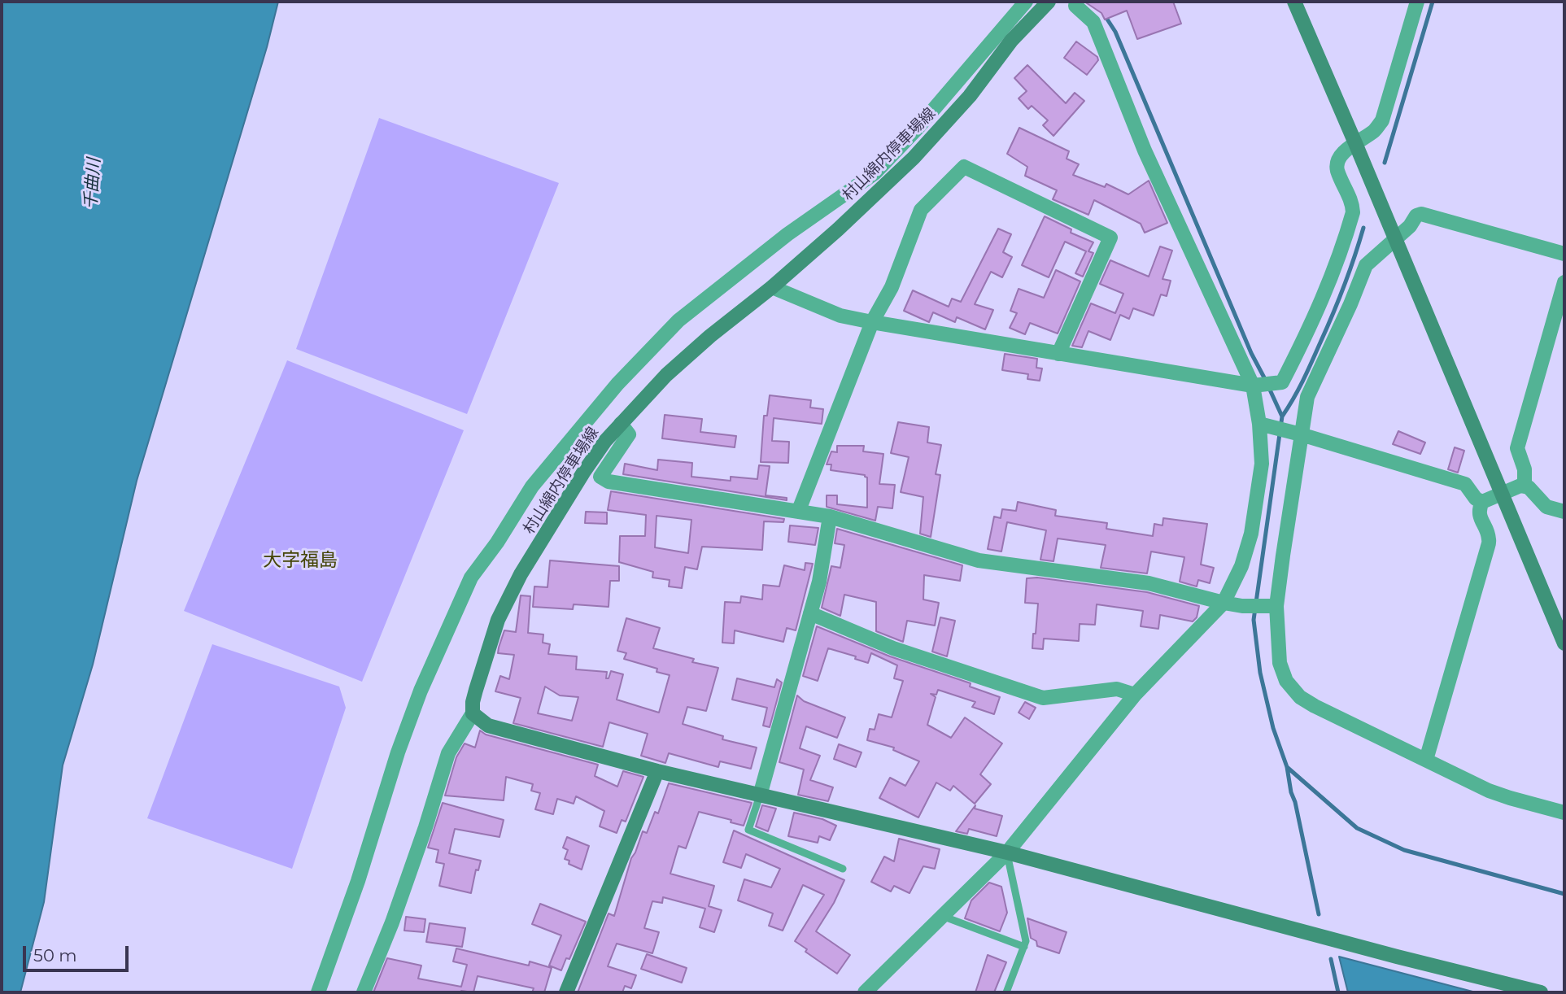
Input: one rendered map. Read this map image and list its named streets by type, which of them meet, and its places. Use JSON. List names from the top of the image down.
{
  "streets": {
    "street": ["村山綿内停車場線"]
  },
  "districts": ["大字福島"],
  "water": ["千曲川"],
  "scale_bar": "50 m"
}
